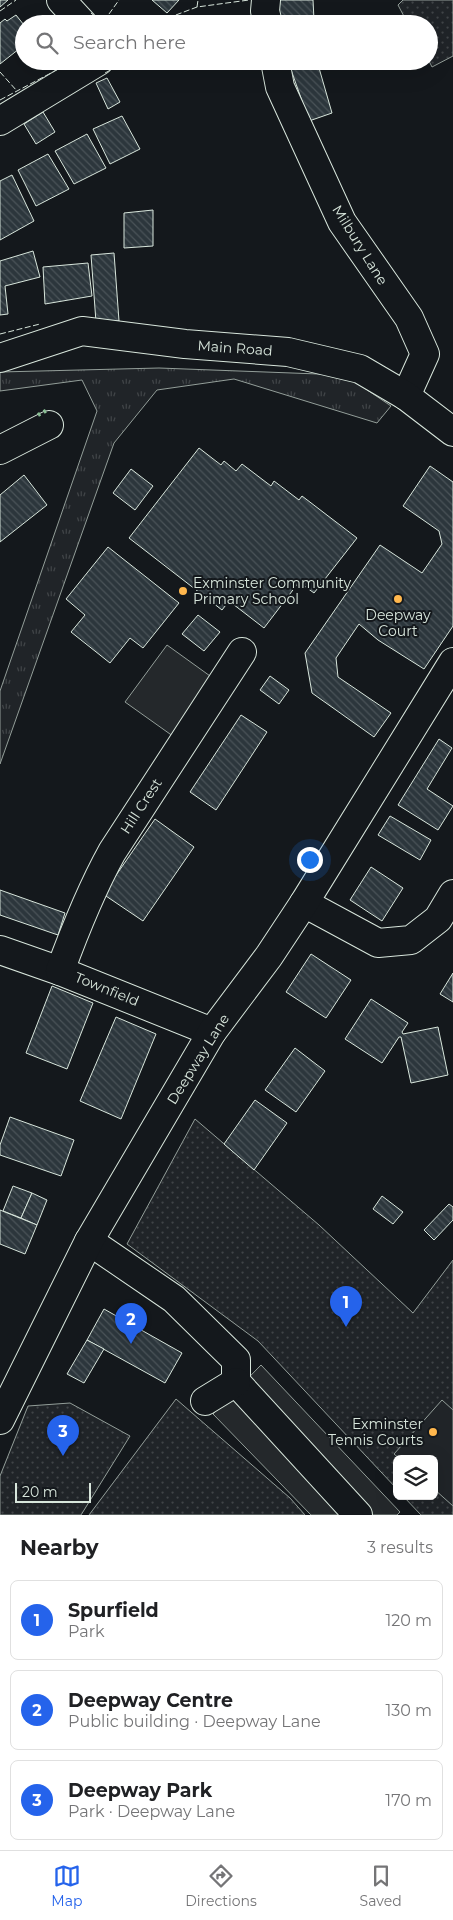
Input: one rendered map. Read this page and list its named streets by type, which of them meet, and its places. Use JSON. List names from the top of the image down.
{
  "streets": {
    "street": [
      "Milbury Lane",
      "Main Road",
      "Hill Crest",
      "Townfield",
      "Deepway Lane"
    ]
  },
  "crossings": [
    ["Milbury Lane", "Main Road"],
    ["Hill Crest", "Townfield"],
    ["Townfield", "Deepway Lane"]
  ],
  "places": ["Exminster Community Primary School", "Deepway Court", "Exminster Tennis Courts"],
  "scale_bar": "20 m",
  "page": {
    "search": "Search here",
    "pins": ["1", "2", "3"],
    "scale": "20 m",
    "heading": ["Nearby", "3 results"],
    "list": [
      {
        "mark": "1",
        "name": "Spurfield",
        "note": "Park",
        "value": "120 m"
      },
      {
        "mark": "2",
        "name": "Deepway Centre",
        "note": "Public building · Deepway Lane",
        "value": "130 m"
      },
      {
        "mark": "3",
        "name": "Deepway Park",
        "note": "Park · Deepway Lane",
        "value": "170 m"
      }
    ],
    "nav": ["Map", "Directions", "Saved"]
  }
}
